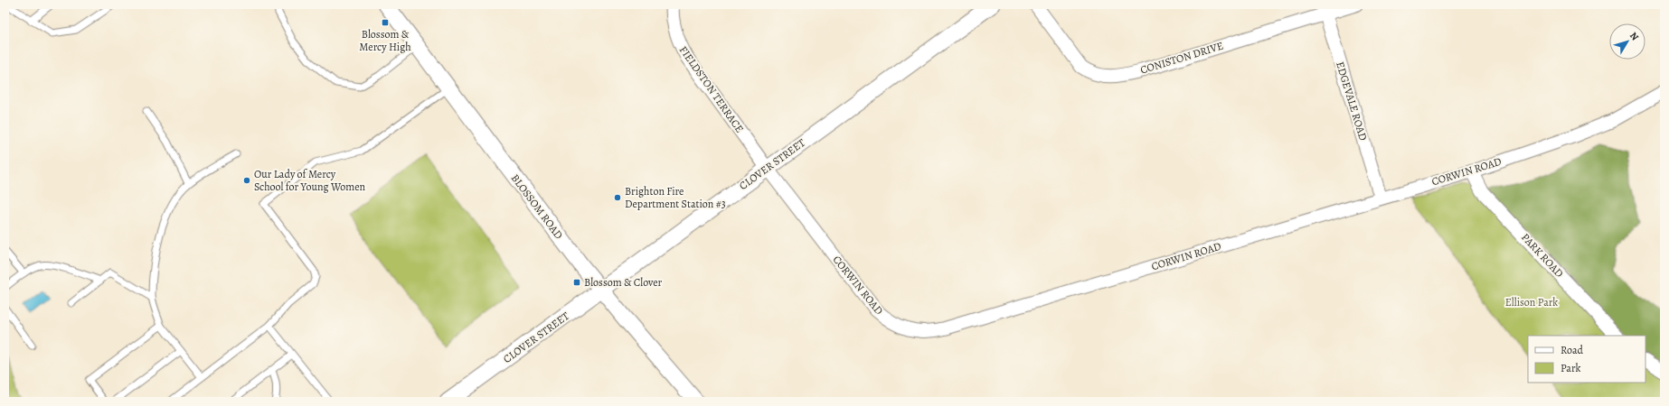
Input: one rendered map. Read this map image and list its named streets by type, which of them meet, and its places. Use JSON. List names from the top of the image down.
{
  "streets": {
    "street": [
      "CONISTON DRIVE",
      "FIELDSTON TERRACE",
      "EDGEVALE ROAD",
      "CLOVER STREET",
      "CORWIN ROAD",
      "BLOSSOM ROAD",
      "PARK ROAD"
    ]
  },
  "crossings": [
    ["CONISTON DRIVE", "EDGEVALE ROAD"],
    ["FIELDSTON TERRACE", "CLOVER STREET"],
    ["FIELDSTON TERRACE", "CORWIN ROAD"],
    ["EDGEVALE ROAD", "CORWIN ROAD"],
    ["CLOVER STREET", "CORWIN ROAD"],
    ["CLOVER STREET", "BLOSSOM ROAD"],
    ["CORWIN ROAD", "PARK ROAD"]
  ],
  "parks": ["Ellison Park"],
  "places": {
    "transit": ["Blossom & Mercy High", "Blossom & Clover"],
    "other": ["Our Lady of Mercy School for Young Women", "Brighton Fire Department Station #3"]
  },
  "legend": ["Road", "Park"],
  "north": "top right"
}
